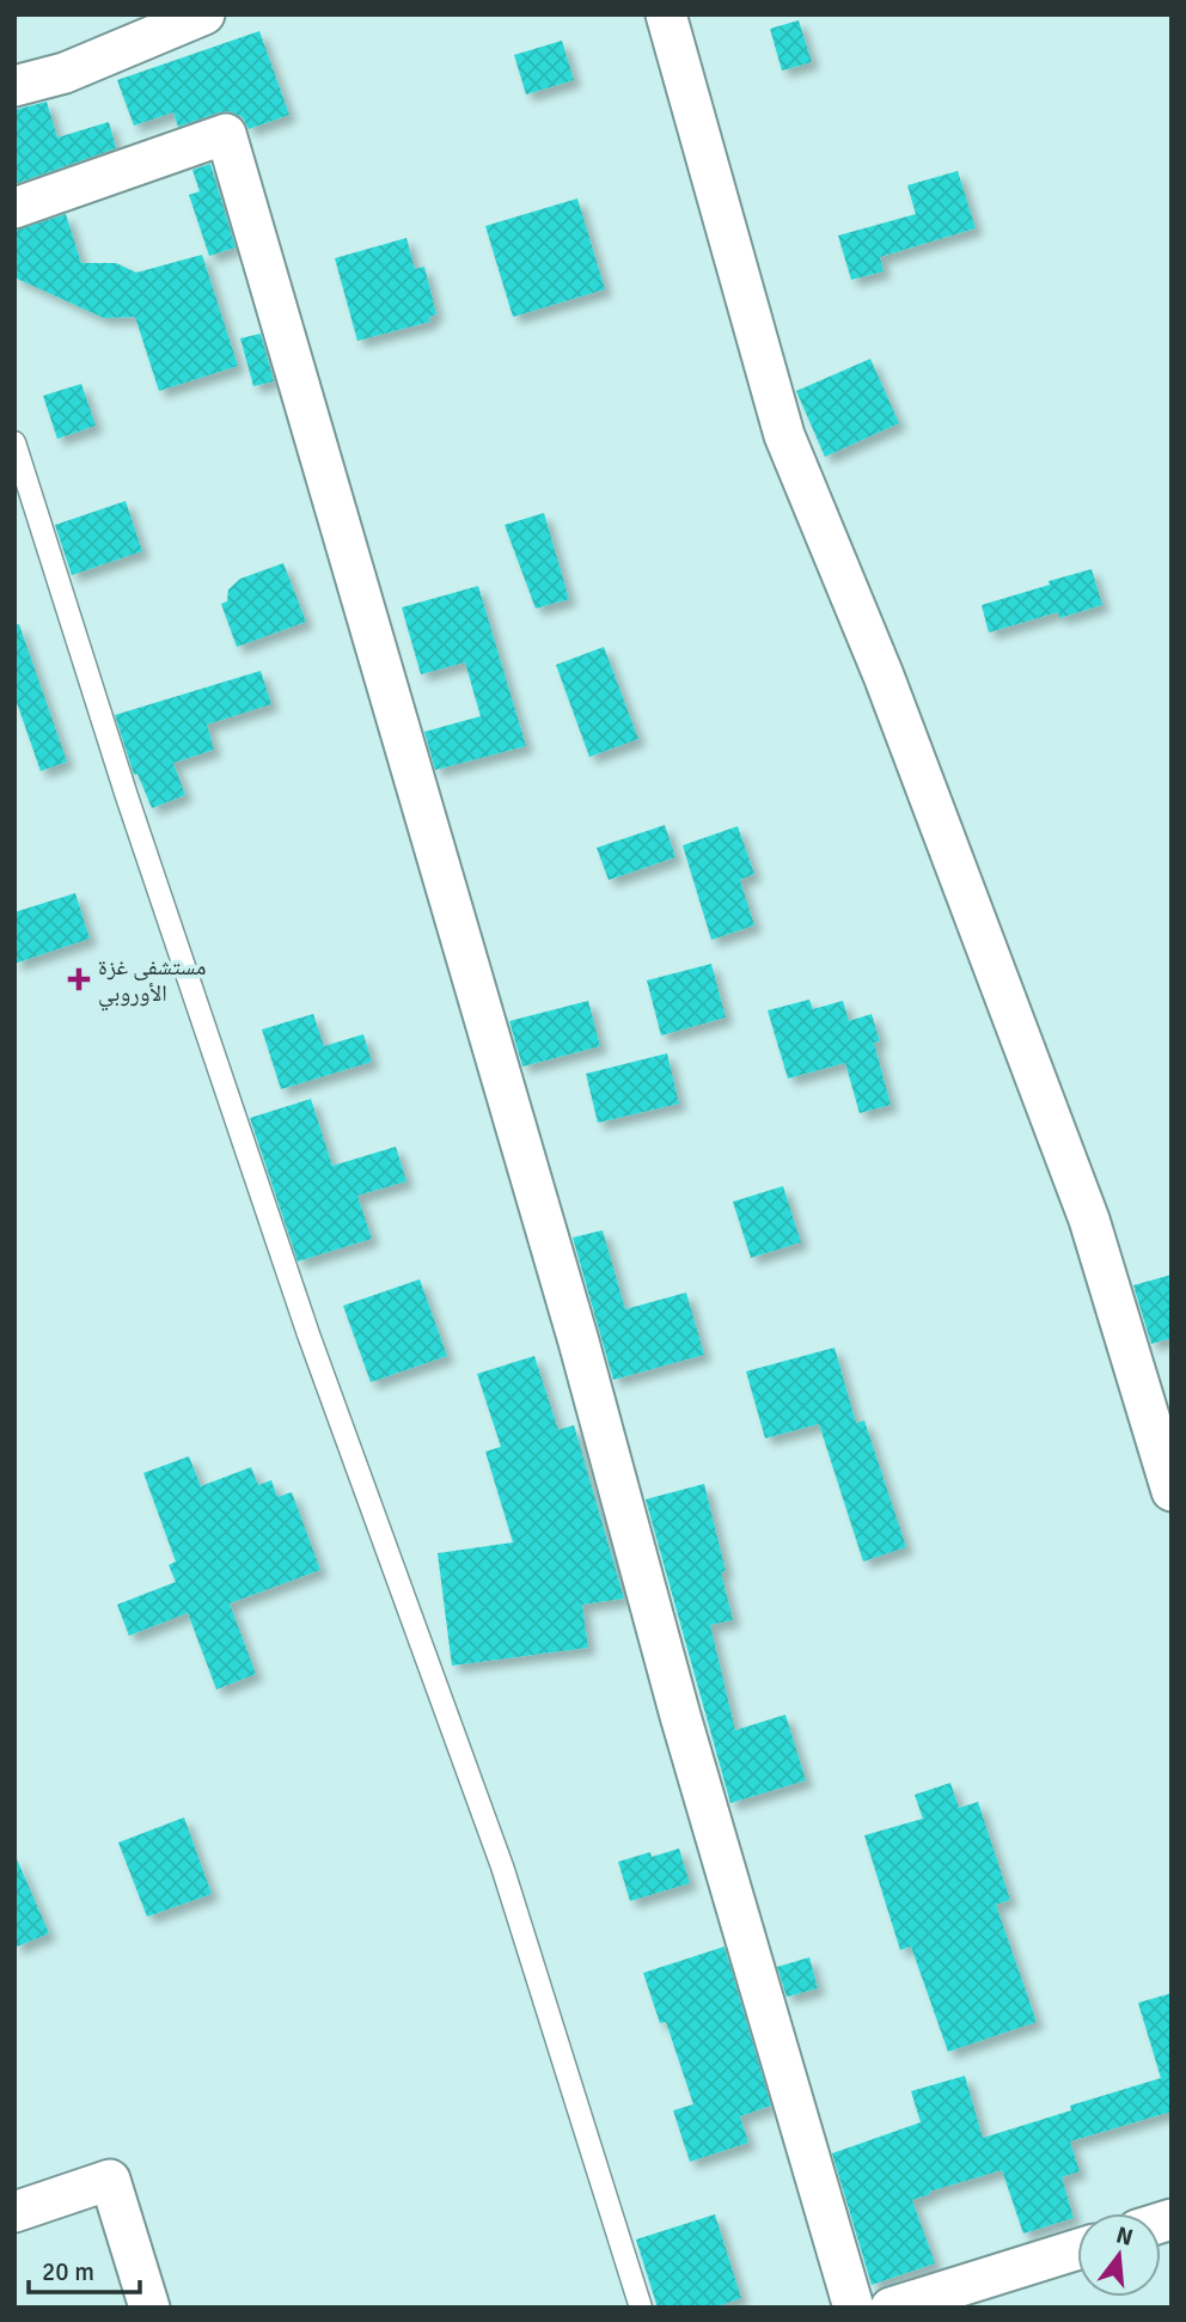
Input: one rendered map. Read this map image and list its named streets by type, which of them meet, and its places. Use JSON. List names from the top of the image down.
{
  "places": {
    "health": ["مستشفى غزة الأوروبي"]
  },
  "scale_bar": "20 m",
  "north": "top"
}
